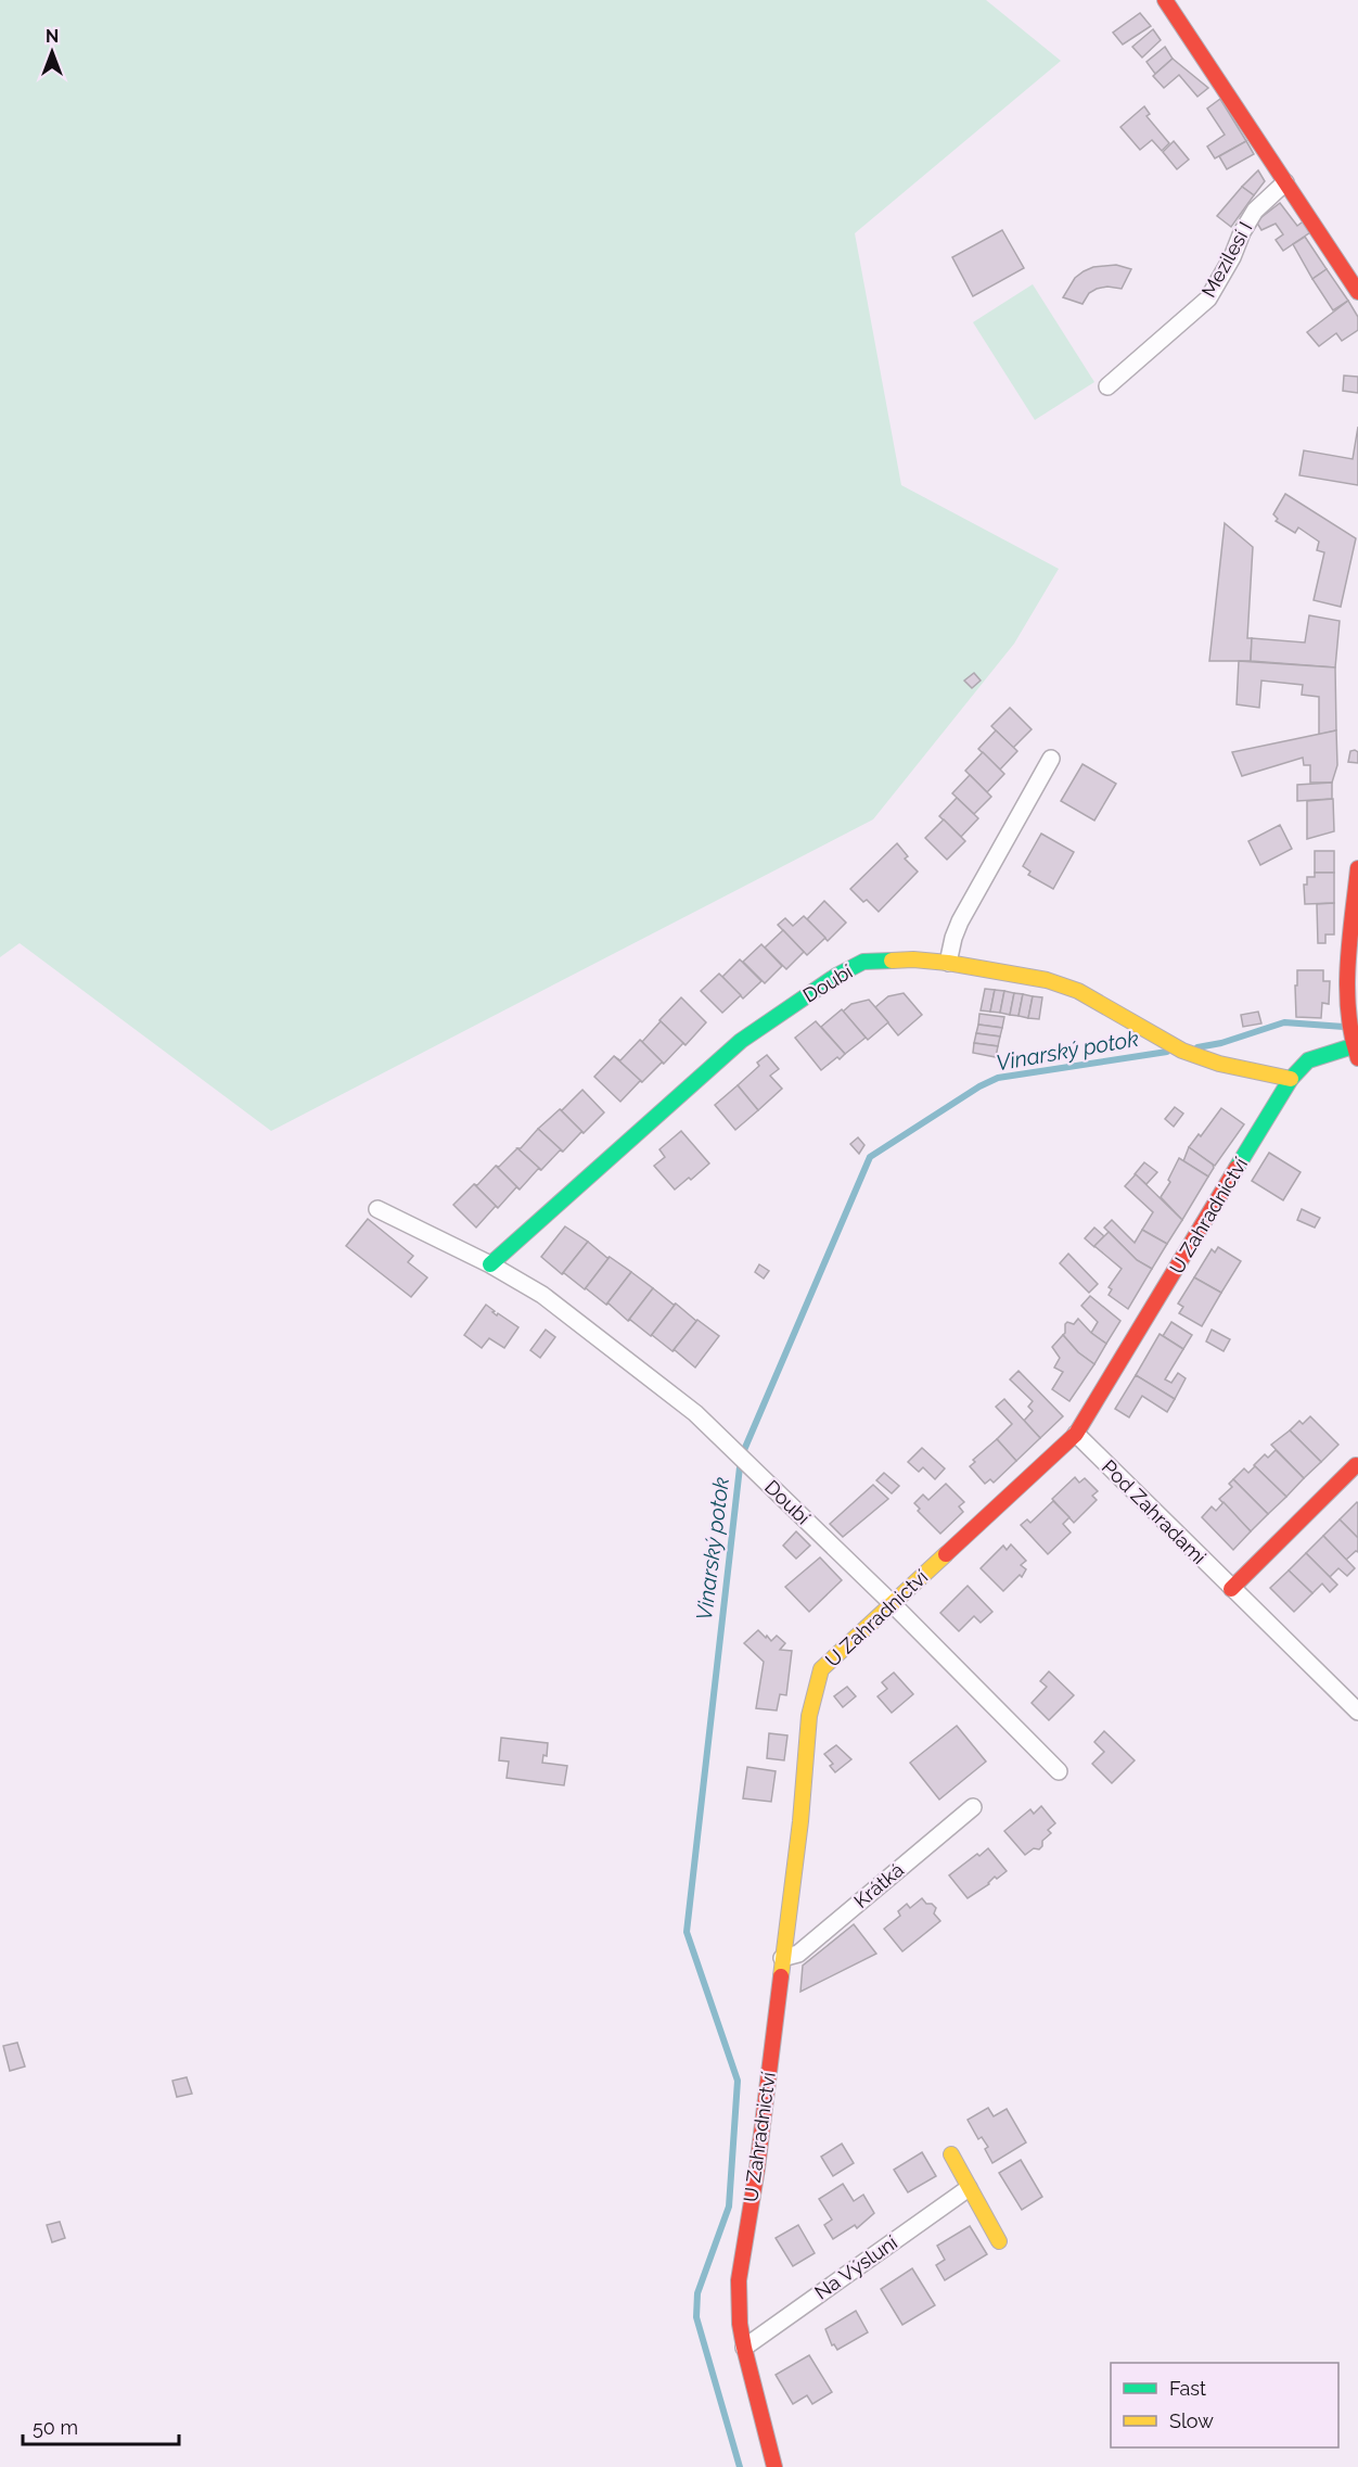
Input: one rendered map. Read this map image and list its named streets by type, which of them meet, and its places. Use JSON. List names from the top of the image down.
{
  "streets": {
    "street": [
      "Mezilesí I",
      "Doubí",
      "U Zahradnictví",
      "Pod Zahradami",
      "Krátká",
      "Na Výsluní"
    ]
  },
  "crossings": [
    ["Doubí", "U Zahradnictví"],
    ["U Zahradnictví", "Pod Zahradami"],
    ["U Zahradnictví", "Krátká"],
    ["U Zahradnictví", "Na Výsluní"]
  ],
  "water": ["Vinarský potok"],
  "legend": ["Fast", "Slow"],
  "scale_bar": "50 m",
  "north": "top"
}
